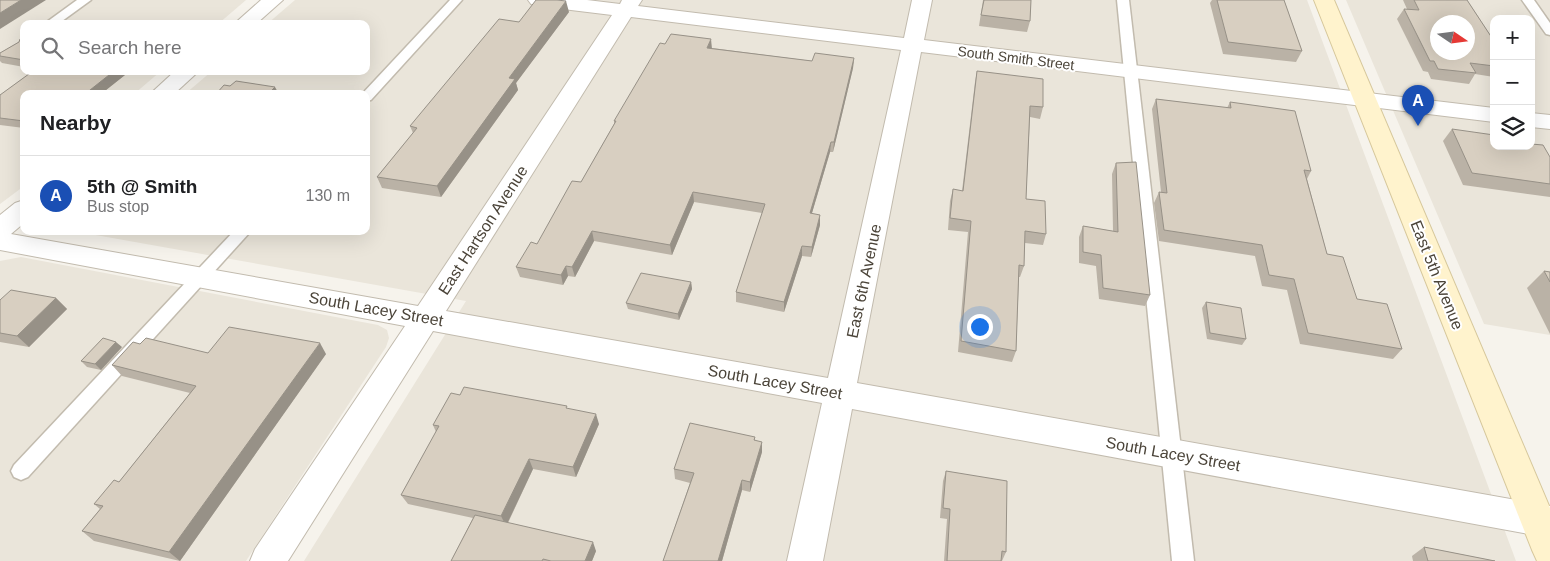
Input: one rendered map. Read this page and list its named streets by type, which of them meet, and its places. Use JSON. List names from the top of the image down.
{
  "streets": {
    "street": [
      "South Smith Street",
      "East Hartson Avenue",
      "East 5th Avenue",
      "East 6th Avenue",
      "South Lacey Street"
    ]
  },
  "crossings": [
    ["South Smith Street", "East Hartson Avenue"],
    ["South Smith Street", "East 5th Avenue"],
    ["South Smith Street", "East 6th Avenue"],
    ["East Hartson Avenue", "South Lacey Street"],
    ["East 5th Avenue", "South Lacey Street"],
    ["East 6th Avenue", "South Lacey Street"]
  ],
  "north": "right",
  "page": {
    "map_buttons": ["+", "−"],
    "search": "Search here",
    "pins": "A",
    "heading": "Nearby",
    "list": [
      {
        "mark": "A",
        "name": "5th @ Smith",
        "note": "Bus stop",
        "value": "130 m"
      }
    ]
  }
}
